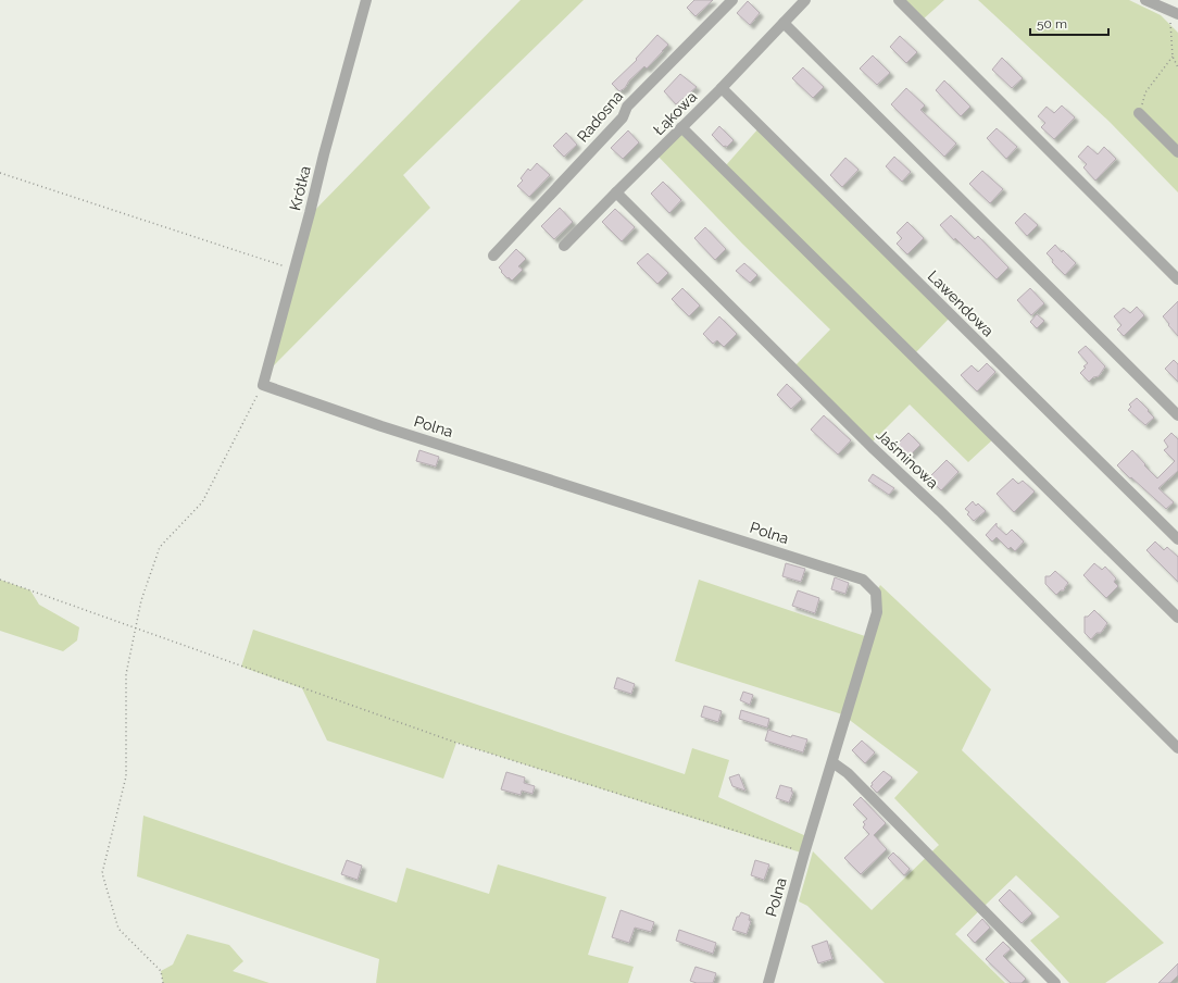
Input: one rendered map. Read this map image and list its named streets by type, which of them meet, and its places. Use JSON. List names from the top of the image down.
{
  "streets": {
    "street": [
      "Łąkowa",
      "Radosna",
      "Krótka",
      "Lawendowa",
      "Polna",
      "Jaśminowa"
    ]
  },
  "crossings": [
    ["Łąkowa", "Lawendowa"],
    ["Łąkowa", "Jaśminowa"],
    ["Krótka", "Polna"]
  ],
  "scale_bar": "50 m"
}
